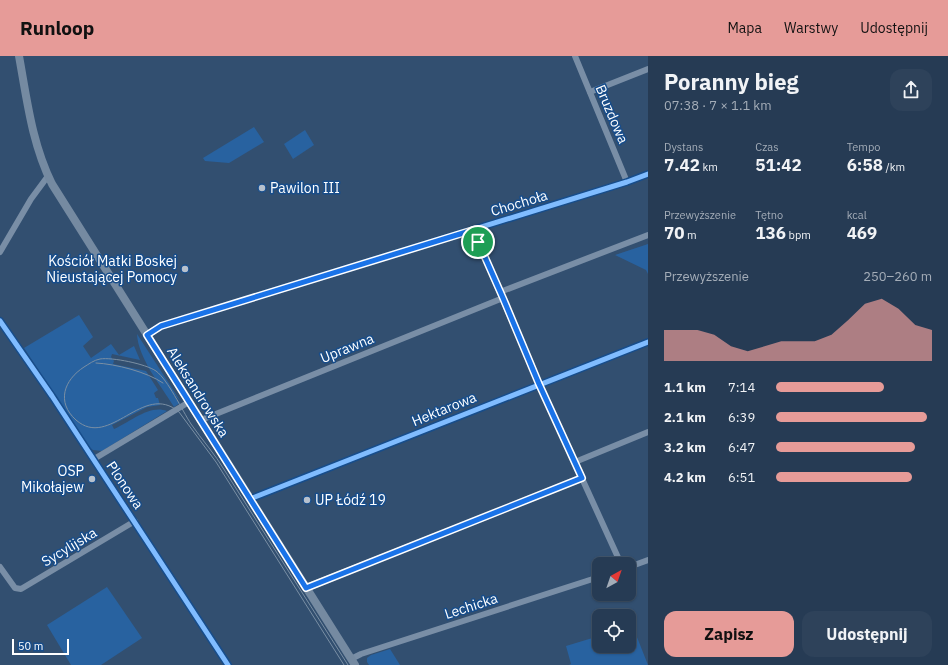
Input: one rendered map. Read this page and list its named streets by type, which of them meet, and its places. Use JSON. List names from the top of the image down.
{
  "streets": {
    "main road": ["Aleksandrowska"],
    "street": [
      "Bruzdowa",
      "Chochoła",
      "Uprawna",
      "Hektarowa",
      "Plonowa",
      "Sycylijska",
      "Lechicka"
    ]
  },
  "crossings": [
    ["Bruzdowa", "Chochoła"],
    ["Chochoła", "Aleksandrowska"],
    ["Uprawna", "Aleksandrowska"],
    ["Aleksandrowska", "Hektarowa"],
    ["Aleksandrowska", "Plonowa"],
    ["Aleksandrowska", "Lechicka"],
    ["Plonowa", "Sycylijska"]
  ],
  "places": [
    "Pawilon III",
    "Kościół Matki Boskej Nieustającej Pomocy",
    "OSP Mikołajew",
    "UP Łódź 19"
  ],
  "scale_bar": "50 m",
  "north": "top right",
  "page": {
    "header": "Runloop",
    "nav": ["Mapa", "Warstwy", "Udostępnij"],
    "heading": ["Poranny bieg", "07:38 · 7 × 1.1 km"],
    "stats": [
      ["Dystans", "7.42 km"],
      ["Czas", "51:42"],
      ["Tempo", "6:58 /km"],
      ["Przewyższenie", "70 m"],
      ["Tętno", "136 bpm"],
      ["kcal", "469"]
    ],
    "chart": ["Przewyższenie", "250–260 m"],
    "list": [
      {
        "name": "1.1 km",
        "note": "7:14"
      },
      {
        "name": "2.1 km",
        "note": "6:39"
      },
      {
        "name": "3.2 km",
        "note": "6:47"
      },
      {
        "name": "4.2 km",
        "note": "6:51"
      }
    ],
    "buttons": ["Zapisz", "Udostępnij"],
    "scale": "50 m"
  }
}
